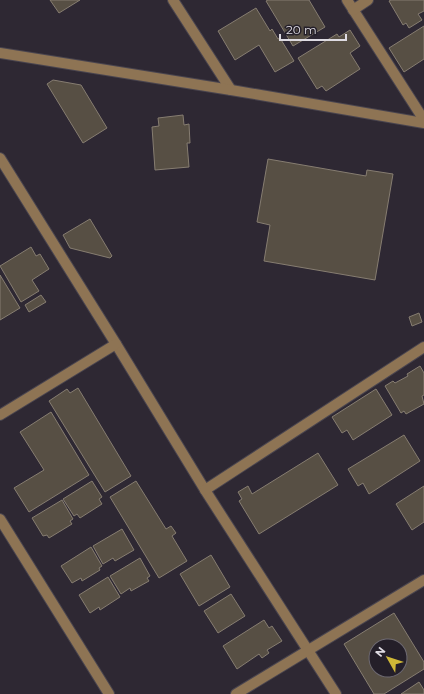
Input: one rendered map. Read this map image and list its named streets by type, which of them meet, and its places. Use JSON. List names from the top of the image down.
{
  "scale_bar": "20 m",
  "north": "top left"
}
